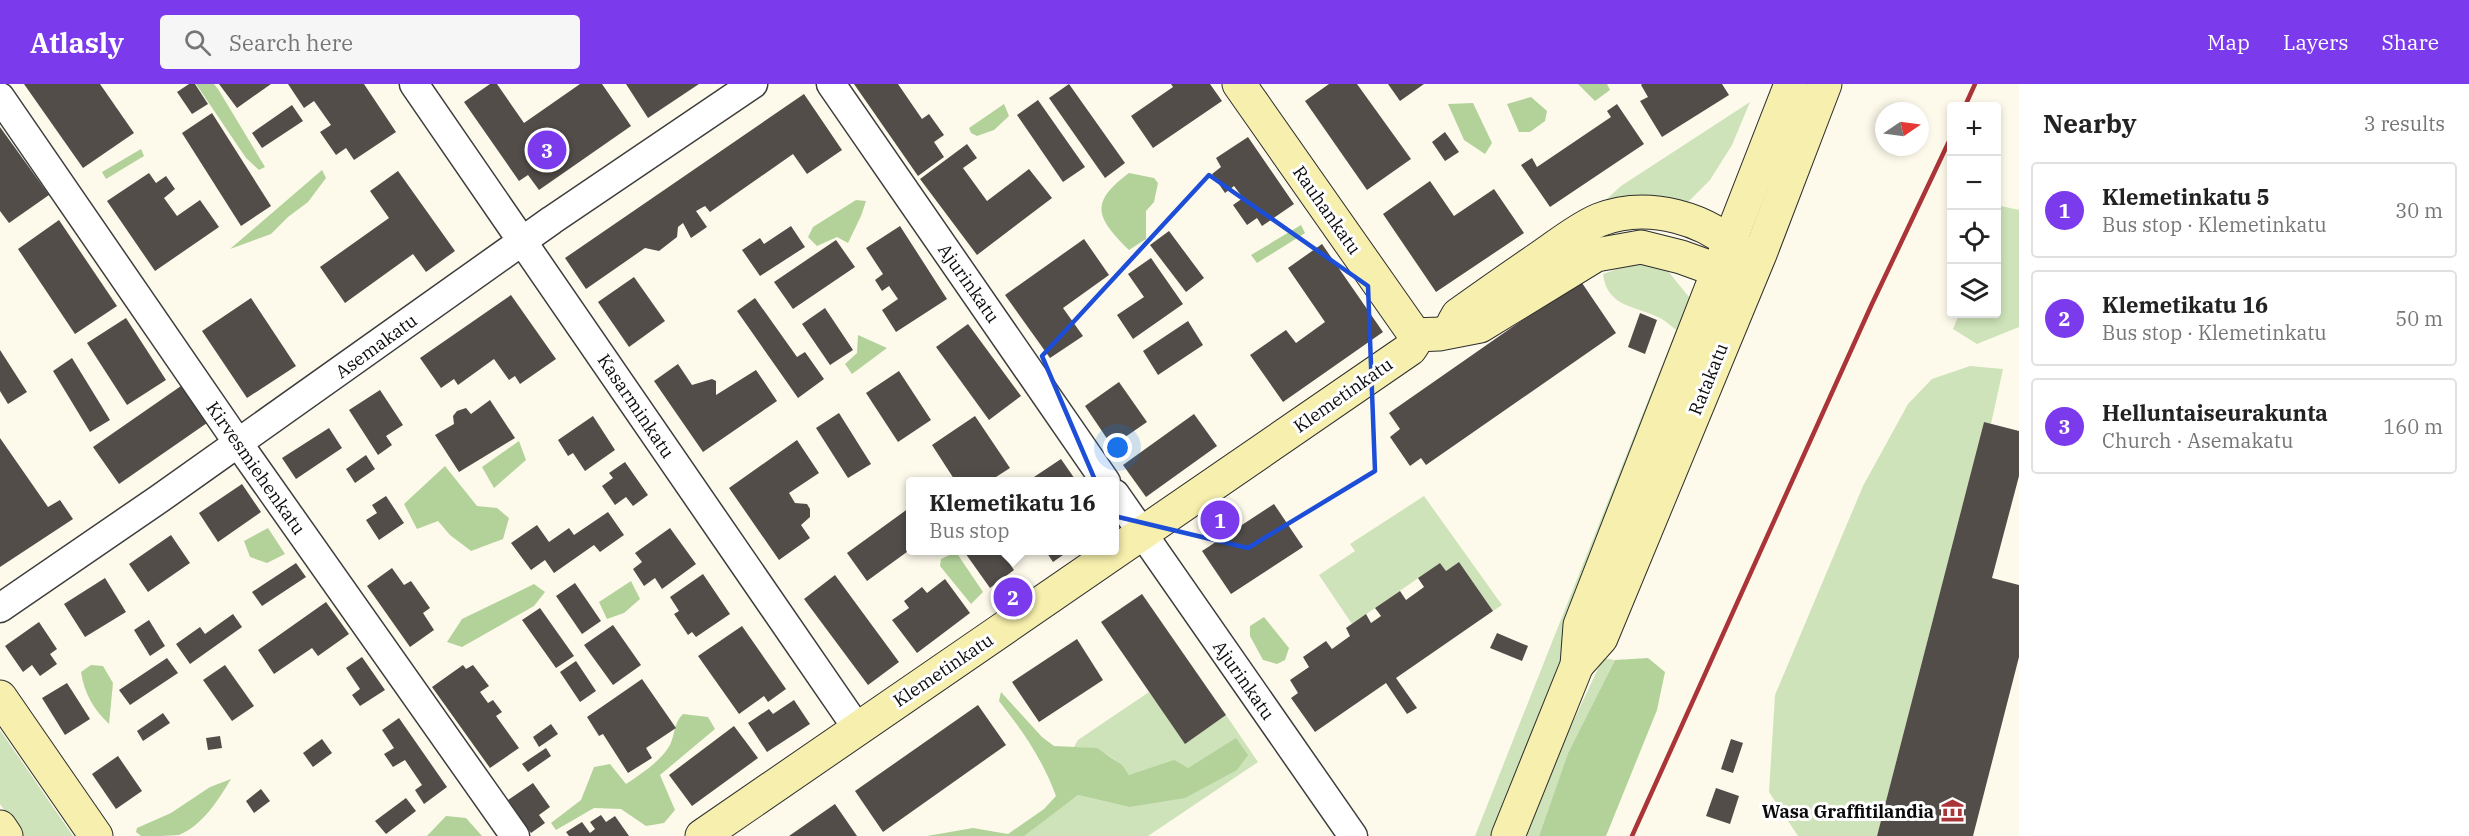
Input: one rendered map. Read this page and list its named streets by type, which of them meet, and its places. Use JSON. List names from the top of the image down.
{
  "streets": {
    "street": [
      "Rauhankatu",
      "Ajurinkatu",
      "Asemakatu",
      "Ratakatu",
      "Klemetinkatu",
      "Kasarminkatu",
      "Kirvesmiehenkatu"
    ]
  },
  "crossings": [
    ["Rauhankatu", "Klemetinkatu"],
    ["Ajurinkatu", "Klemetinkatu"],
    ["Asemakatu", "Kasarminkatu"],
    ["Asemakatu", "Kirvesmiehenkatu"],
    ["Klemetinkatu", "Kasarminkatu"]
  ],
  "places": {
    "museum": ["Wasa Graffitilandia"]
  },
  "north": "right",
  "page": {
    "header": "Atlasly",
    "search": "Search here",
    "nav": ["Map", "Layers", "Share"],
    "heading": ["Nearby", "3 results"],
    "map_buttons": ["+", "−"],
    "pins": ["3", "1", "2"],
    "list": [
      {
        "mark": "1",
        "name": "Klemetinkatu 5",
        "note": "Bus stop · Klemetinkatu",
        "value": "30 m"
      },
      {
        "mark": "2",
        "name": "Klemetikatu 16",
        "note": "Bus stop · Klemetinkatu",
        "value": "50 m"
      },
      {
        "mark": "3",
        "name": "Helluntaiseurakunta",
        "note": "Church · Asemakatu",
        "value": "160 m"
      }
    ],
    "popup": ["Klemetikatu 16", "Bus stop"]
  }
}
